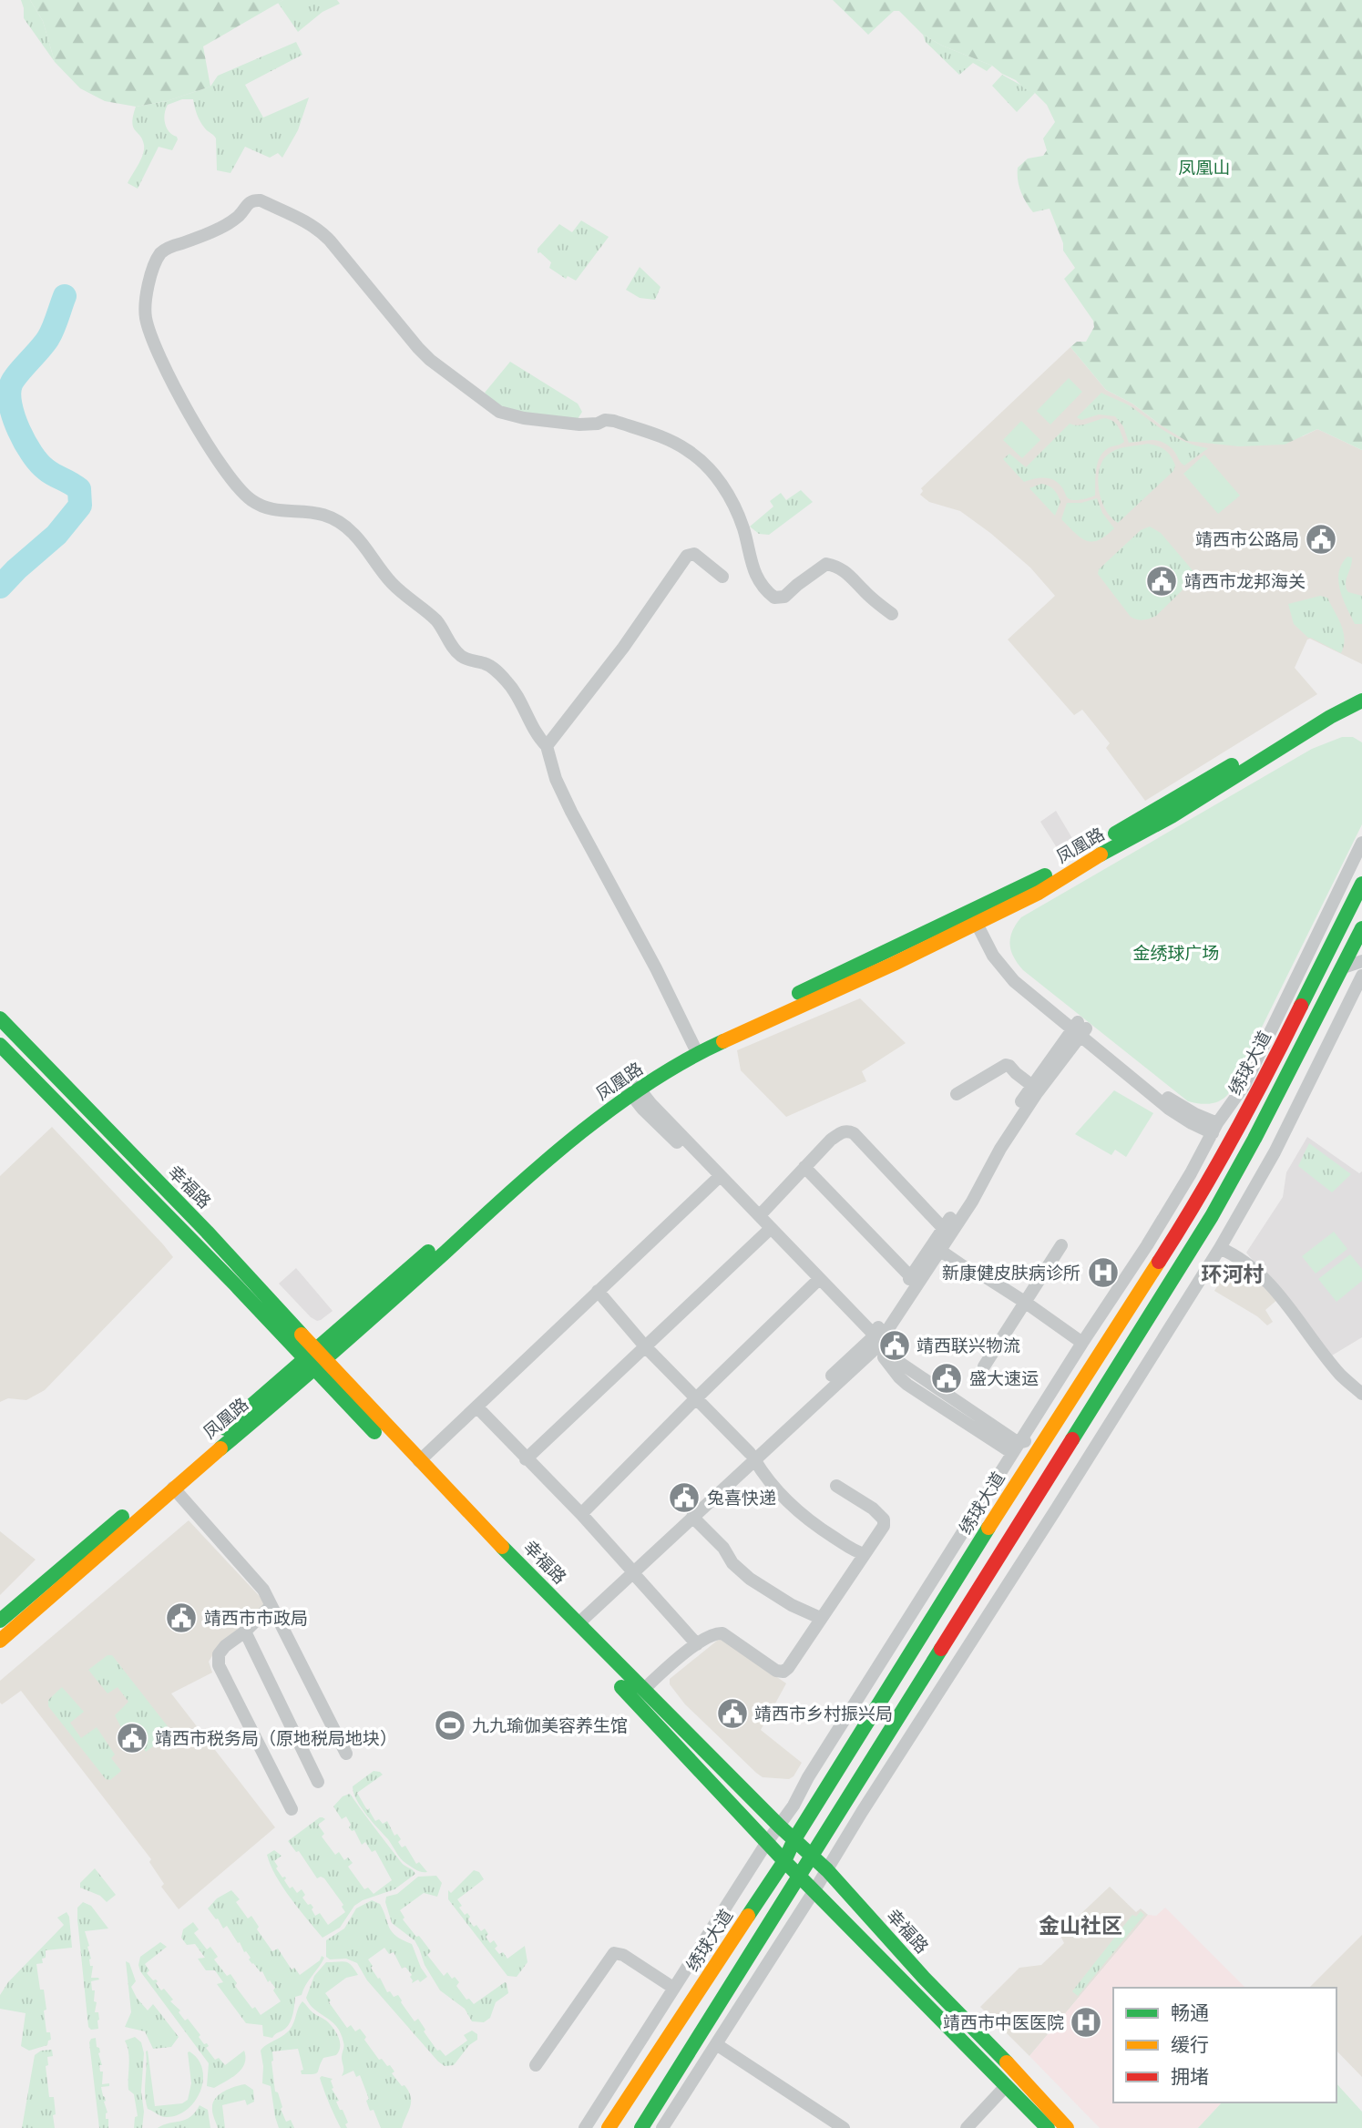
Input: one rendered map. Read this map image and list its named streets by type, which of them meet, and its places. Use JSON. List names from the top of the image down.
{
  "streets": {
    "main road": ["凤凰路", "绣球大道", "幸福路"]
  },
  "crossings": [
    ["凤凰路", "幸福路"],
    ["绣球大道", "幸福路"]
  ],
  "districts": ["环河村", "金山社区"],
  "parks": ["凤凰山", "金绣球广场"],
  "places": {
    "public building": [
      "靖西市公路局",
      "靖西市龙邦海关",
      "靖西联兴物流",
      "盛大速运",
      "兔喜快递",
      "靖西市市政局",
      "靖西市乡村振兴局",
      "靖西市税务局（原地税局地块）"
    ],
    "hospital": ["新康健皮肤病诊所", "靖西市中医医院"],
    "sports": ["九九瑜伽美容养生馆"]
  },
  "legend": ["畅通", "缓行", "拥堵"]
}
